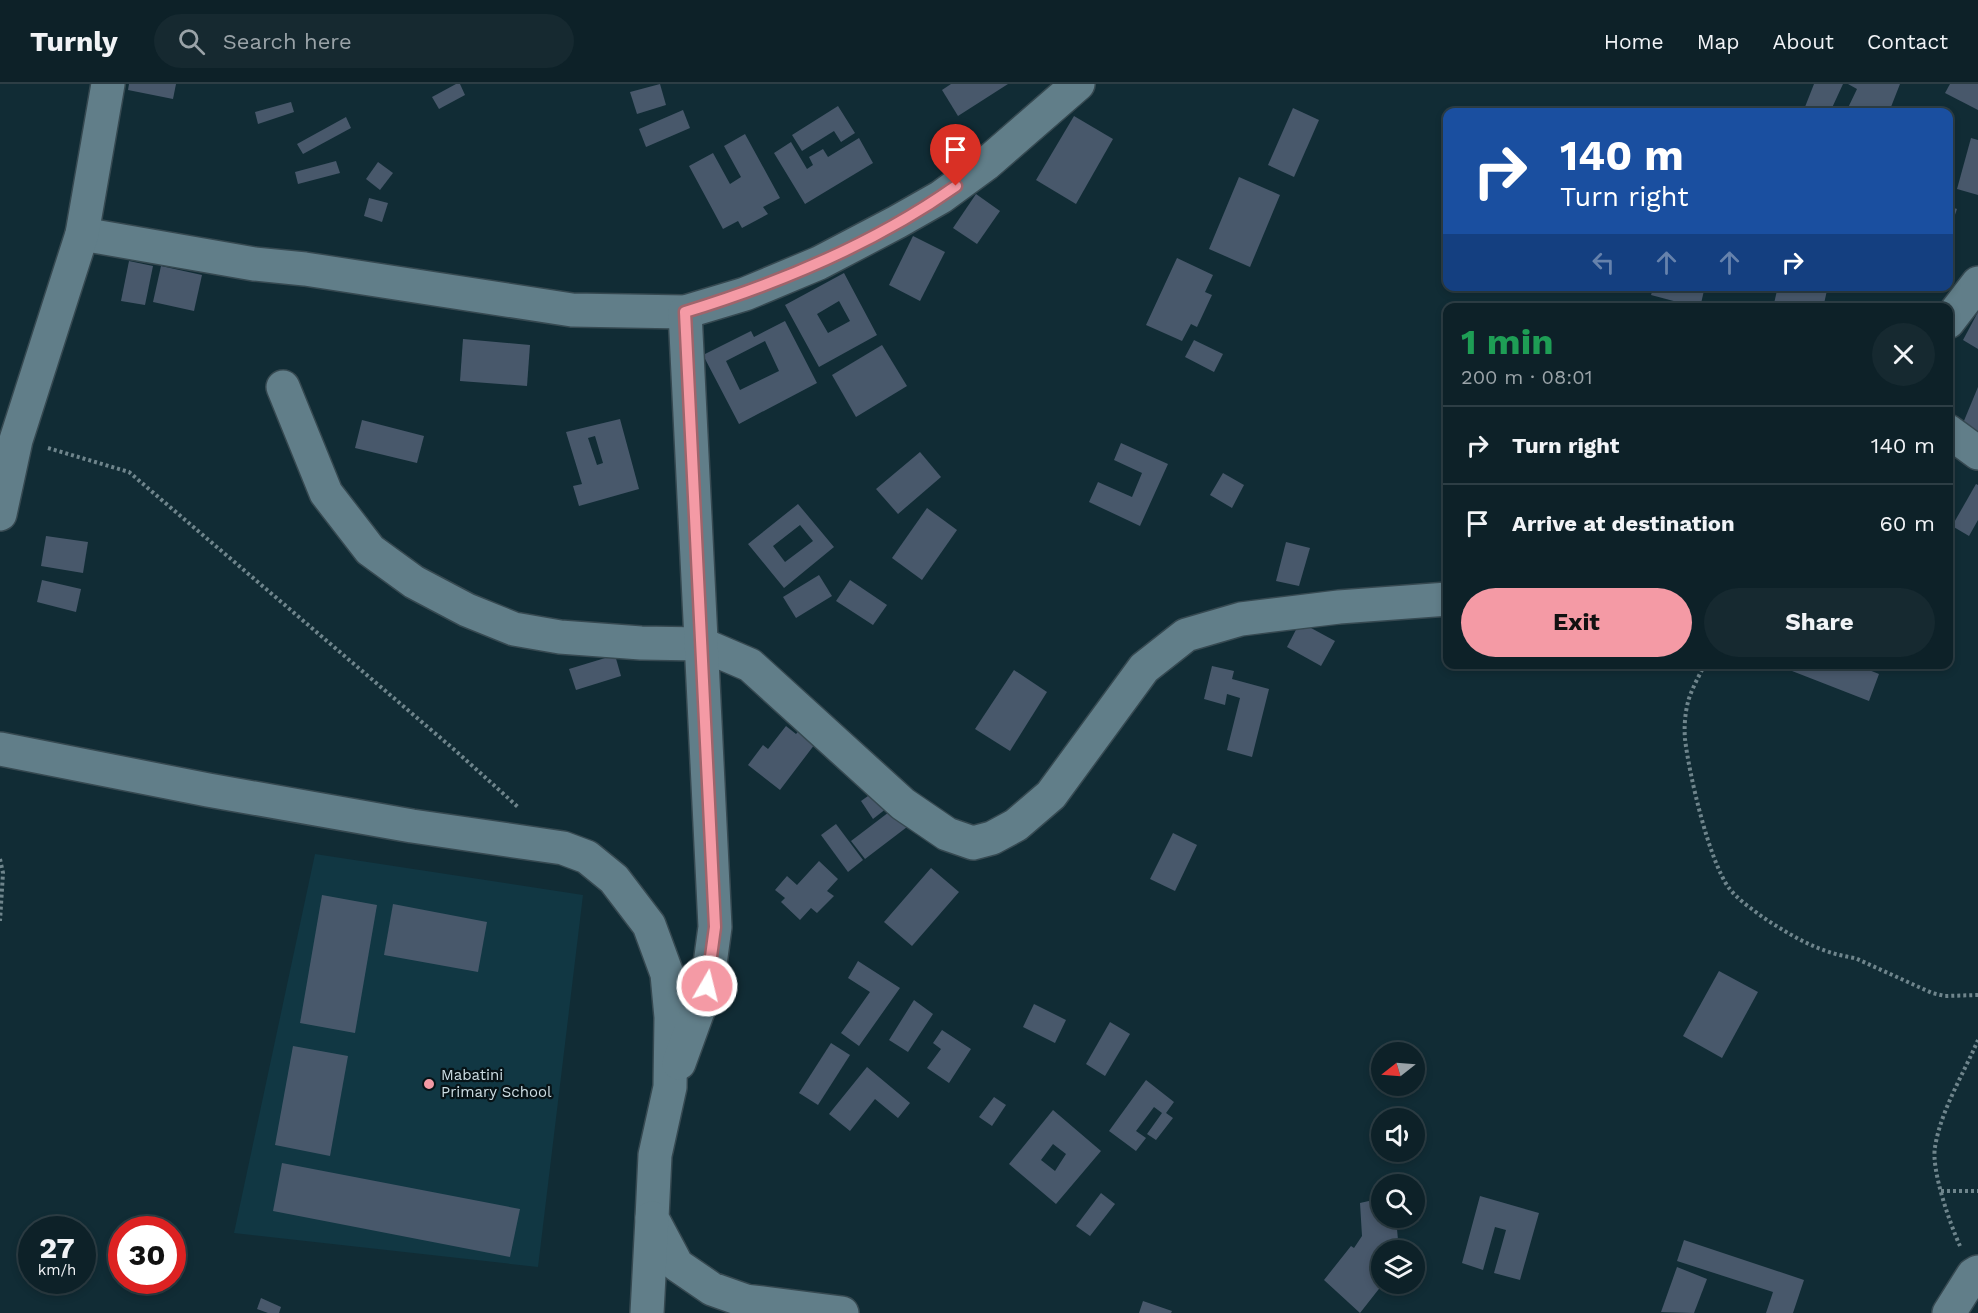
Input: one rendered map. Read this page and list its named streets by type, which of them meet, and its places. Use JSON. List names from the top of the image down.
{
  "places": ["Mabatini Primary School"],
  "north": "left",
  "page": {
    "header": "Turnly",
    "search": "Search here",
    "nav": [
      "Home",
      "Map",
      "About",
      "Contact"
    ],
    "turn": ["140 m", "Turn right"],
    "heading": ["1 min", "200 m · 08:01"],
    "list": [
      {
        "name": "Turn right",
        "value": "140 m"
      },
      {
        "name": "Arrive at destination",
        "value": "60 m"
      }
    ],
    "buttons": ["Exit", "Share"],
    "speed": "27 km/h",
    "limit": "30"
  }
}
